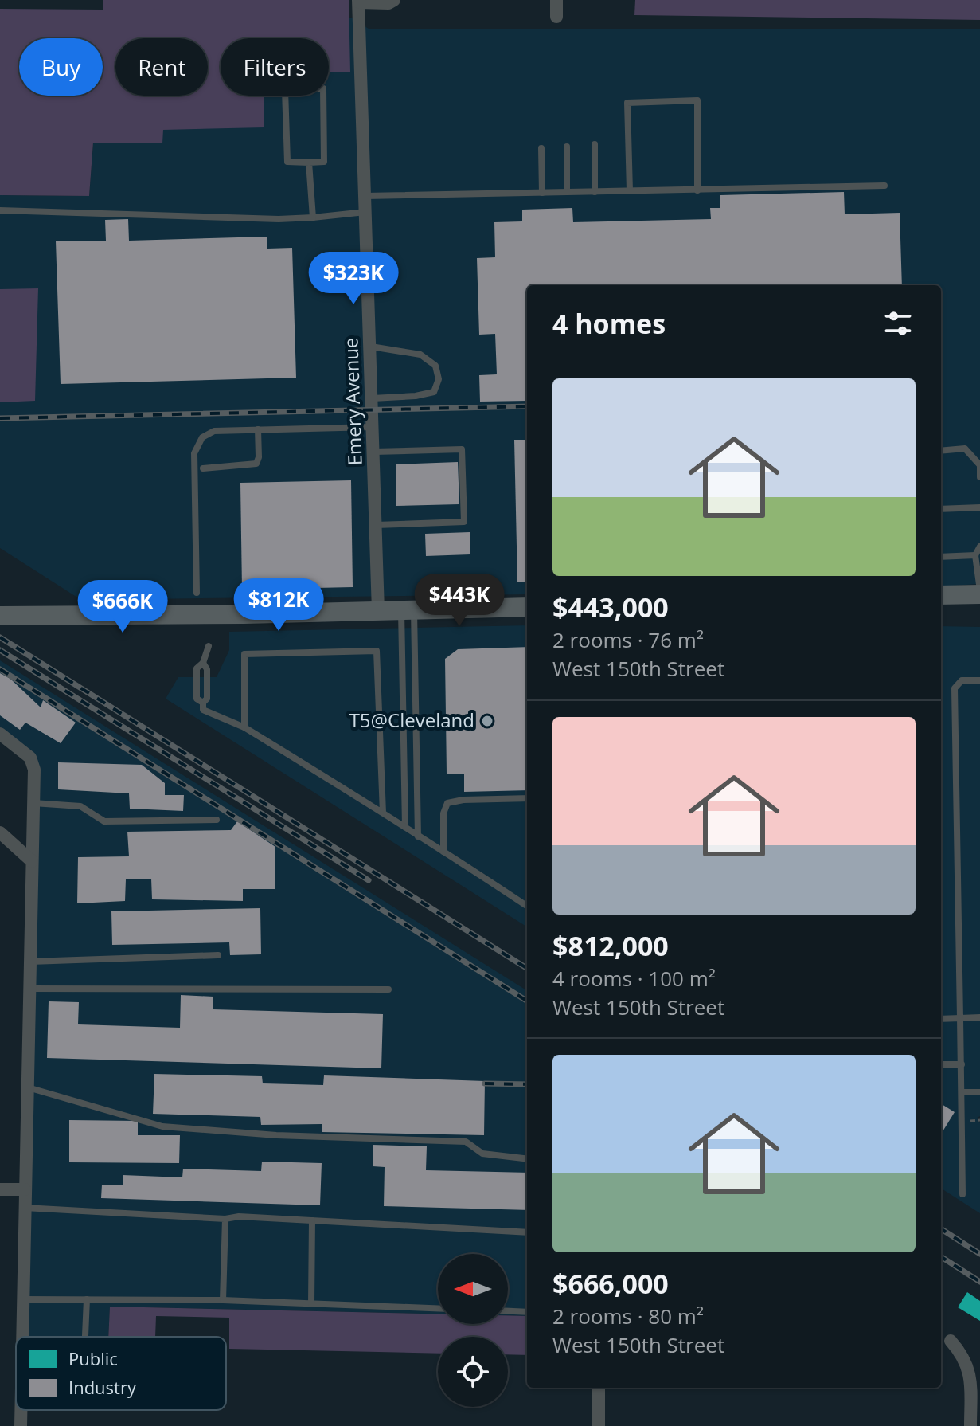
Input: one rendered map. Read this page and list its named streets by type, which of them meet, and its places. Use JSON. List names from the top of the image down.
{
  "streets": {
    "street": ["Emery Avenue"]
  },
  "places": ["T5@Cleveland"],
  "legend": ["Public", "Industry"],
  "north": "left",
  "page": {
    "chip": ["Buy", "Rent", "Filters"],
    "price": [
      "$323K",
      "$443K",
      "$812K",
      "$666K"
    ],
    "heading": "4 homes",
    "list": [
      {
        "name": "$443,000",
        "note": "2 rooms · 76 m² · West 150th Street"
      },
      {
        "name": "$812,000",
        "note": "4 rooms · 100 m² · West 150th Street"
      },
      {
        "name": "$666,000",
        "note": "2 rooms · 80 m² · West 150th Street"
      }
    ]
  }
}
